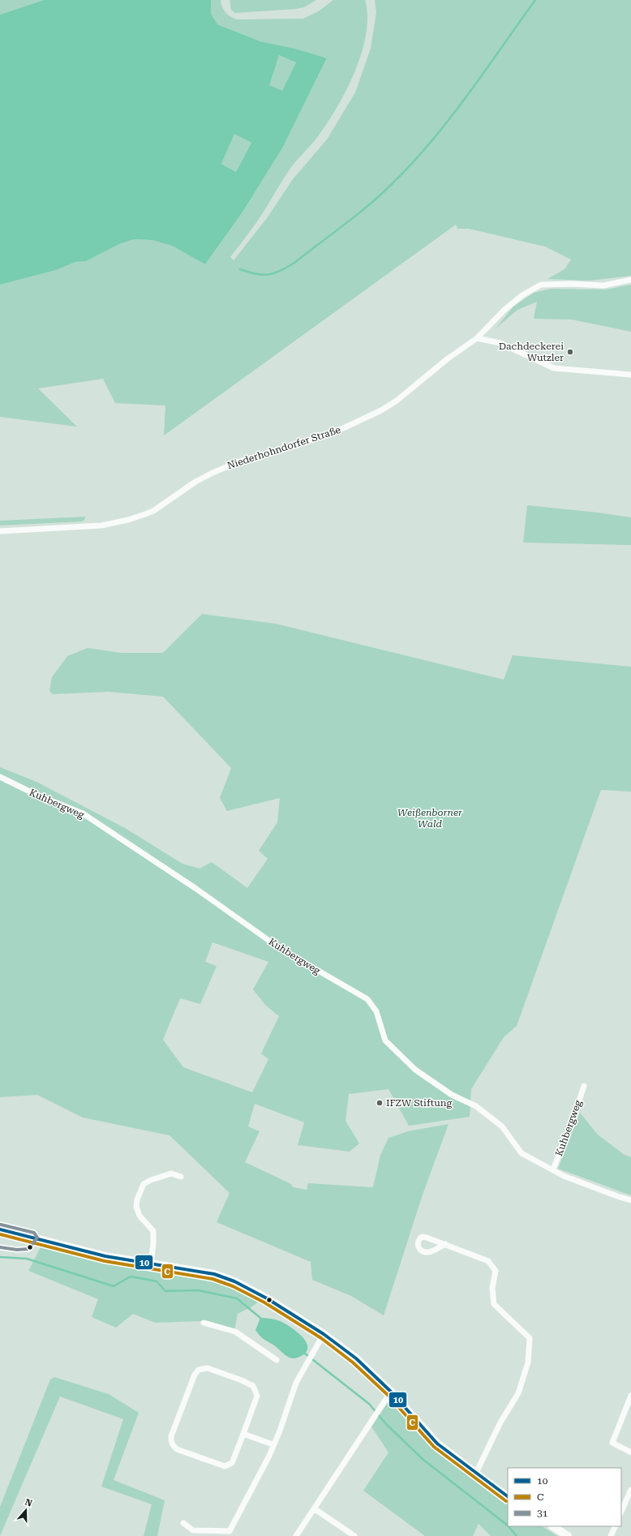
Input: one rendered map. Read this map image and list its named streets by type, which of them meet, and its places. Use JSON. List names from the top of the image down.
{
  "streets": {
    "street": ["Niederhohndorfer Straße", "Kuhbergweg"]
  },
  "parks": ["Weißenborner Wald"],
  "places": ["Dachdeckerei Wutzler", "IFZW Stiftung"],
  "lines": ["transit line 31", "transit line 10", "transit line C"],
  "legend": ["10", "C", "31"],
  "north": "top"
}
